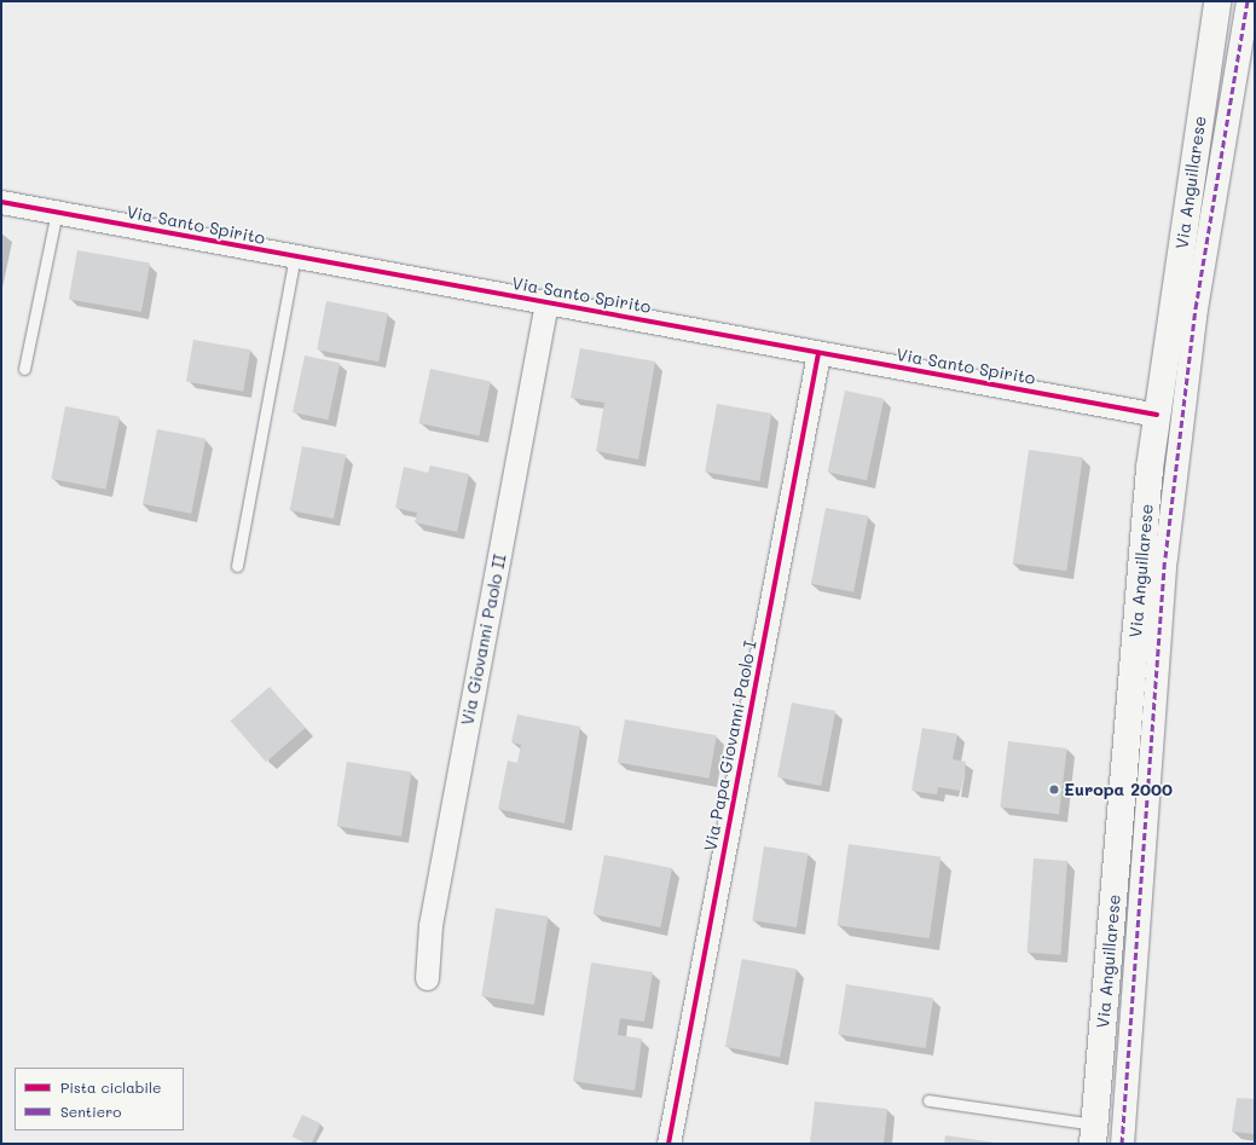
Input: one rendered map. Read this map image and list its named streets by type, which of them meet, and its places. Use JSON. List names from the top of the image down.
{
  "streets": {
    "main road": ["Via Anguillarese"],
    "street": ["Via Santo Spirito", "Via Giovanni Paolo II", "Via Papa Giovanni Paolo I"]
  },
  "crossings": [
    ["Via Anguillarese", "Via Santo Spirito"],
    ["Via Santo Spirito", "Via Giovanni Paolo II"],
    ["Via Santo Spirito", "Via Papa Giovanni Paolo I"]
  ],
  "places": ["Europa 2000"],
  "legend": ["Pista ciclabile", "Sentiero"]
}
